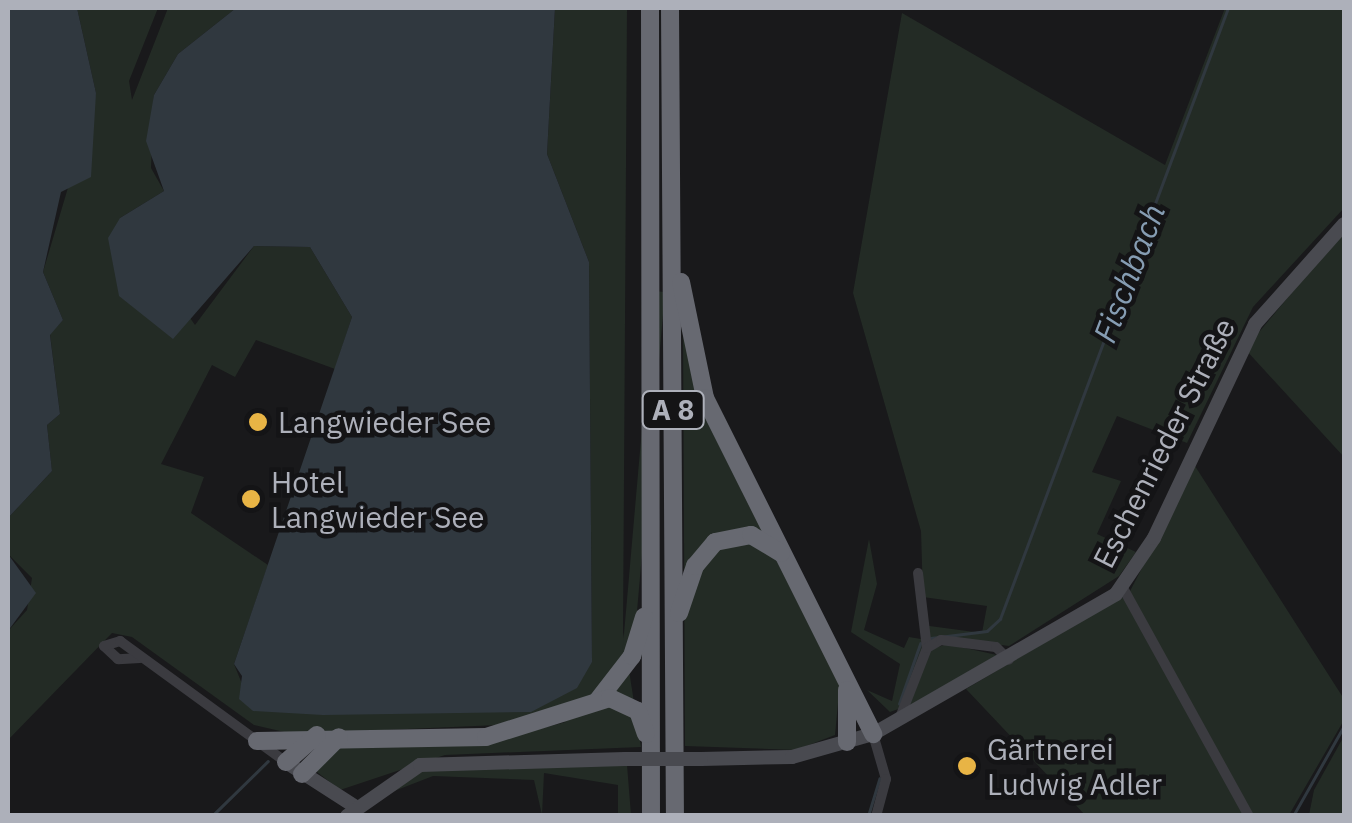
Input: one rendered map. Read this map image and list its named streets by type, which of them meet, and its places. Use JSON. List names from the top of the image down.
{
  "streets": {
    "highway": ["A 8"],
    "street": ["Eschenrieder Straße"]
  },
  "water": ["Fischbach"],
  "places": ["Langwieder See", "Hotel Langwieder See", "Gärtnerei Ludwig Adler"]
}
